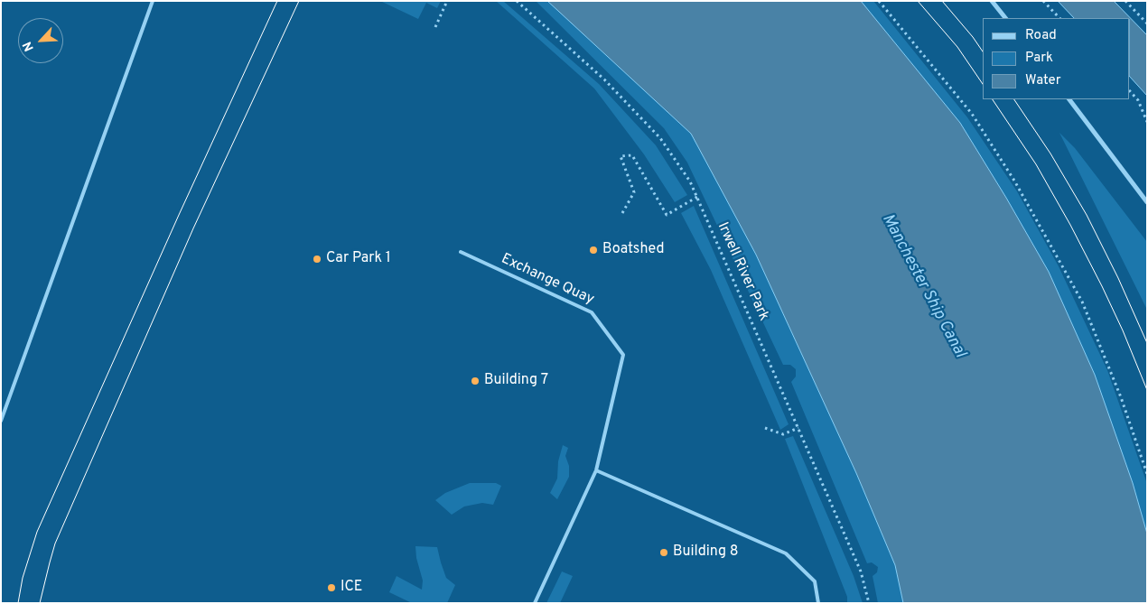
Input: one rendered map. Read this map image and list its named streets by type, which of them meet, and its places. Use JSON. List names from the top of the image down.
{
  "streets": {
    "lane": ["Exchange Quay"],
    "path": ["Irwell River Park"]
  },
  "water": ["Manchester Ship Canal"],
  "places": [
    "Boatshed",
    "Car Park 1",
    "Building 7",
    "Building 8",
    "ICE"
  ],
  "legend": ["Road", "Park", "Water"],
  "north": "bottom left"
}
